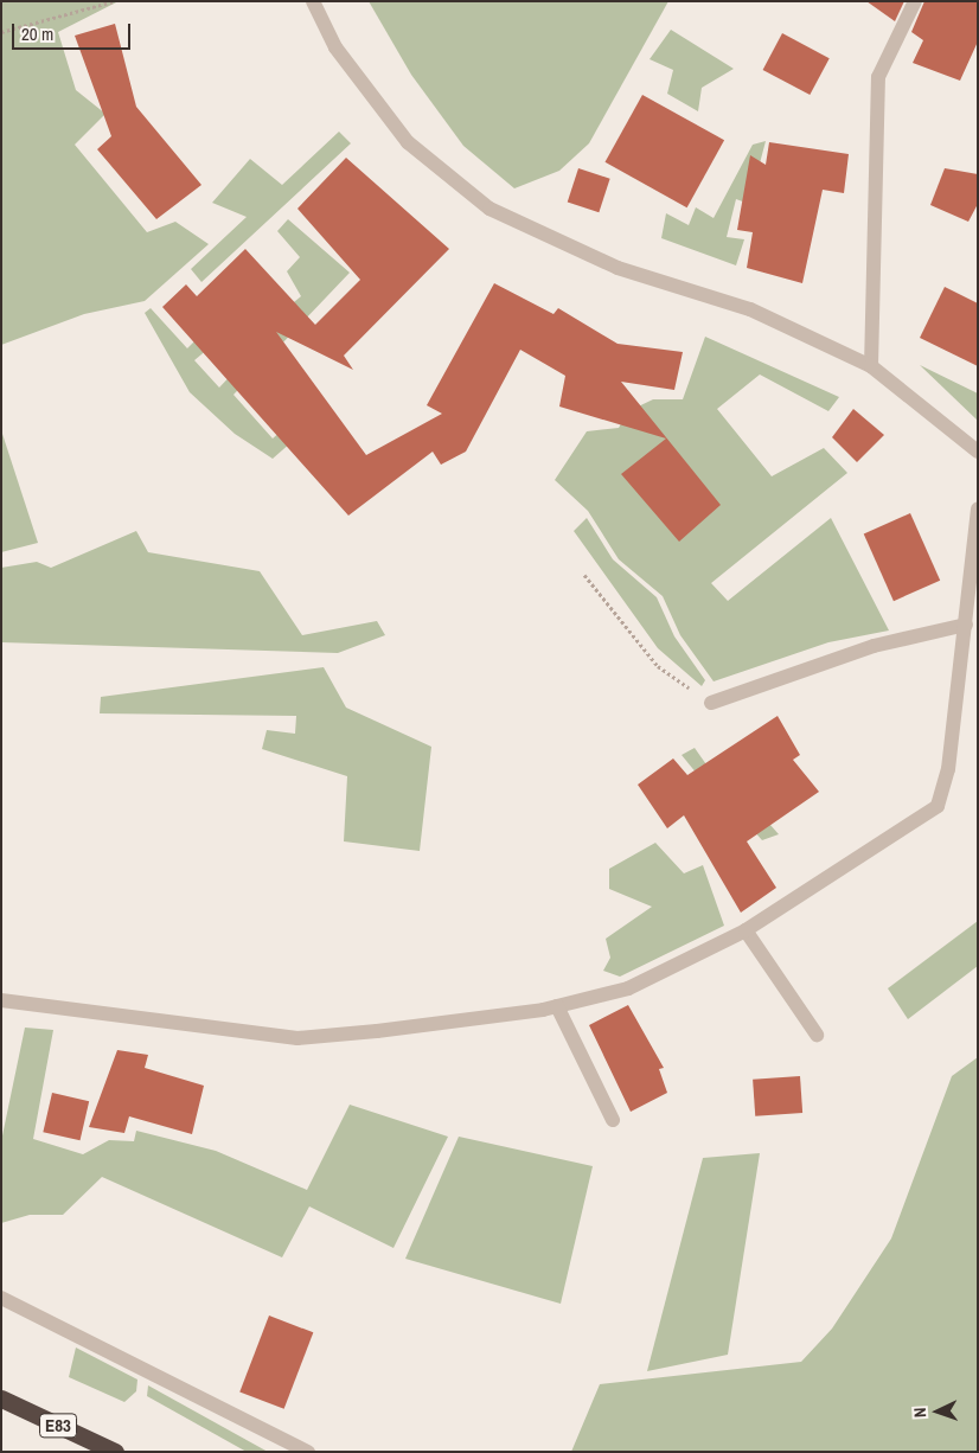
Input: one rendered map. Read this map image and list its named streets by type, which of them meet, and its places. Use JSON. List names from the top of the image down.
{
  "streets": {
    "highway": ["E83"]
  },
  "scale_bar": "20 m",
  "north": "left"
}
